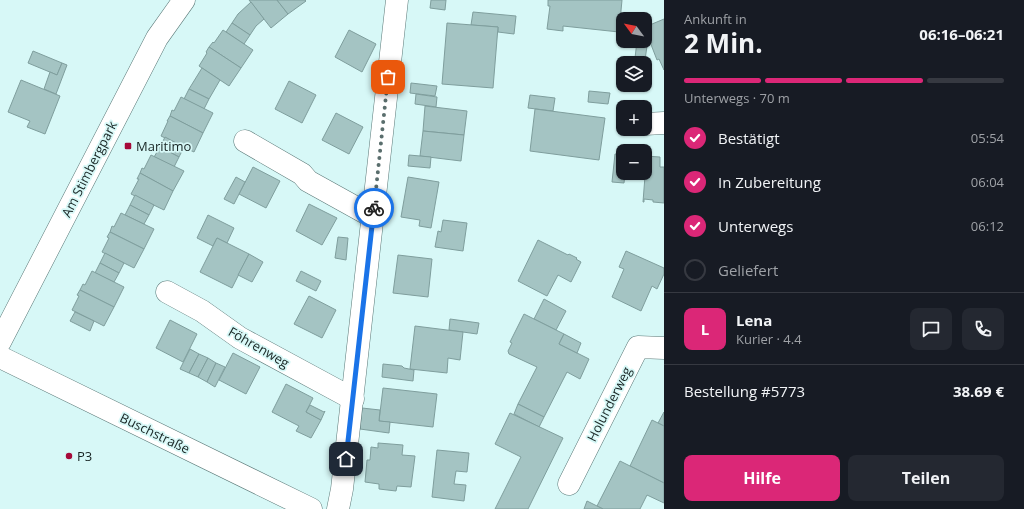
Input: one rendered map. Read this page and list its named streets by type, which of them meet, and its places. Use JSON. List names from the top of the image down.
{
  "streets": {
    "street": [
      "Am Stimbergpark",
      "Föhrenweg",
      "Holunderweg",
      "Buschstraße"
    ]
  },
  "places": {
    "transit": ["Maritimo"],
    "other": ["P3"]
  },
  "north": "top left",
  "page": {
    "heading": ["2 Min.", "Ankunft in", "06:16–06:21"],
    "panel": [
      "Lena",
      "Kurier · 4.4",
      "Bestellung #5773",
      "38.69 €"
    ],
    "map_buttons": ["+", "−"],
    "bar": "Unterwegs · 70 m",
    "list": [
      ["Bestätigt", "05:54"],
      ["In Zubereitung", "06:04"],
      ["Unterwegs", "06:12"],
      "Geliefert"
    ],
    "round": "L",
    "buttons": ["Hilfe", "Teilen"]
  }
}
